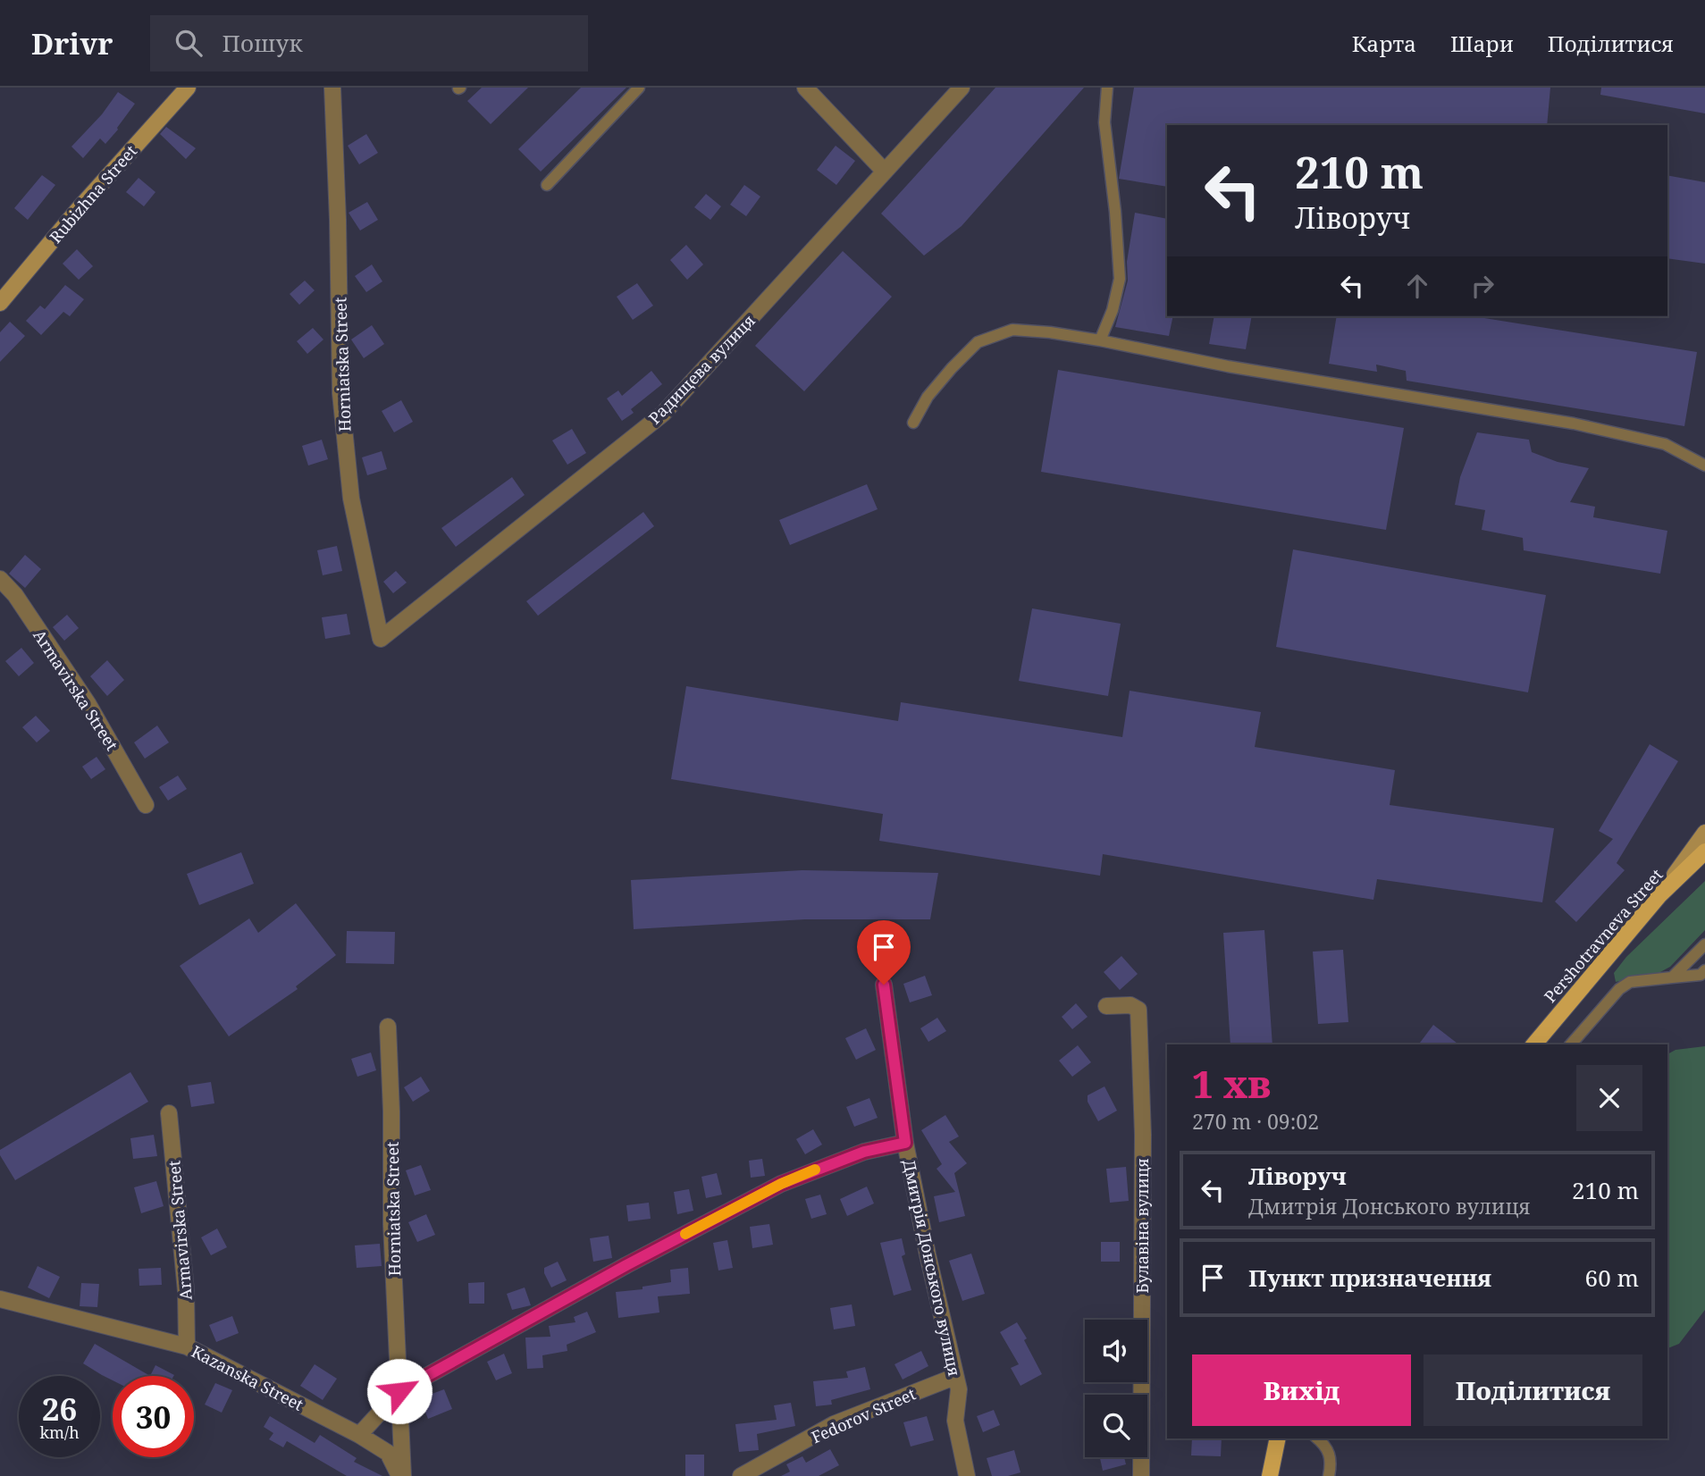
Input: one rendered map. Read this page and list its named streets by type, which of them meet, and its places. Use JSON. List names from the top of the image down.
{
  "streets": {
    "main road": ["Pershotravneva Street"],
    "street": [
      "Rubizhna Street",
      "Horniatska Street",
      "Радищева вулиця",
      "Armavirska Street",
      "Булавіна вулиця",
      "Дмитрія Донського вулиця",
      "Kazanska Street",
      "Fedorov Street"
    ]
  },
  "crossings": [
    ["Horniatska Street", "Радищева вулиця"],
    ["Horniatska Street", "Kazanska Street"],
    ["Armavirska Street", "Kazanska Street"],
    ["Дмитрія Донського вулиця", "Fedorov Street"]
  ],
  "page": {
    "header": "Drivr",
    "search": "Пошук",
    "nav": ["Карта", "Шари", "Поділитися"],
    "turn": ["210 m", "Ліворуч"],
    "heading": ["1 хв", "270 m · 09:02"],
    "list": [
      {
        "name": "Ліворуч",
        "note": "Дмитрія Донського вулиця",
        "value": "210 m"
      },
      {
        "name": "Пункт призначення",
        "value": "60 m"
      }
    ],
    "buttons": ["Вихід", "Поділитися"],
    "speed": "26 km/h",
    "limit": "30"
  }
}
